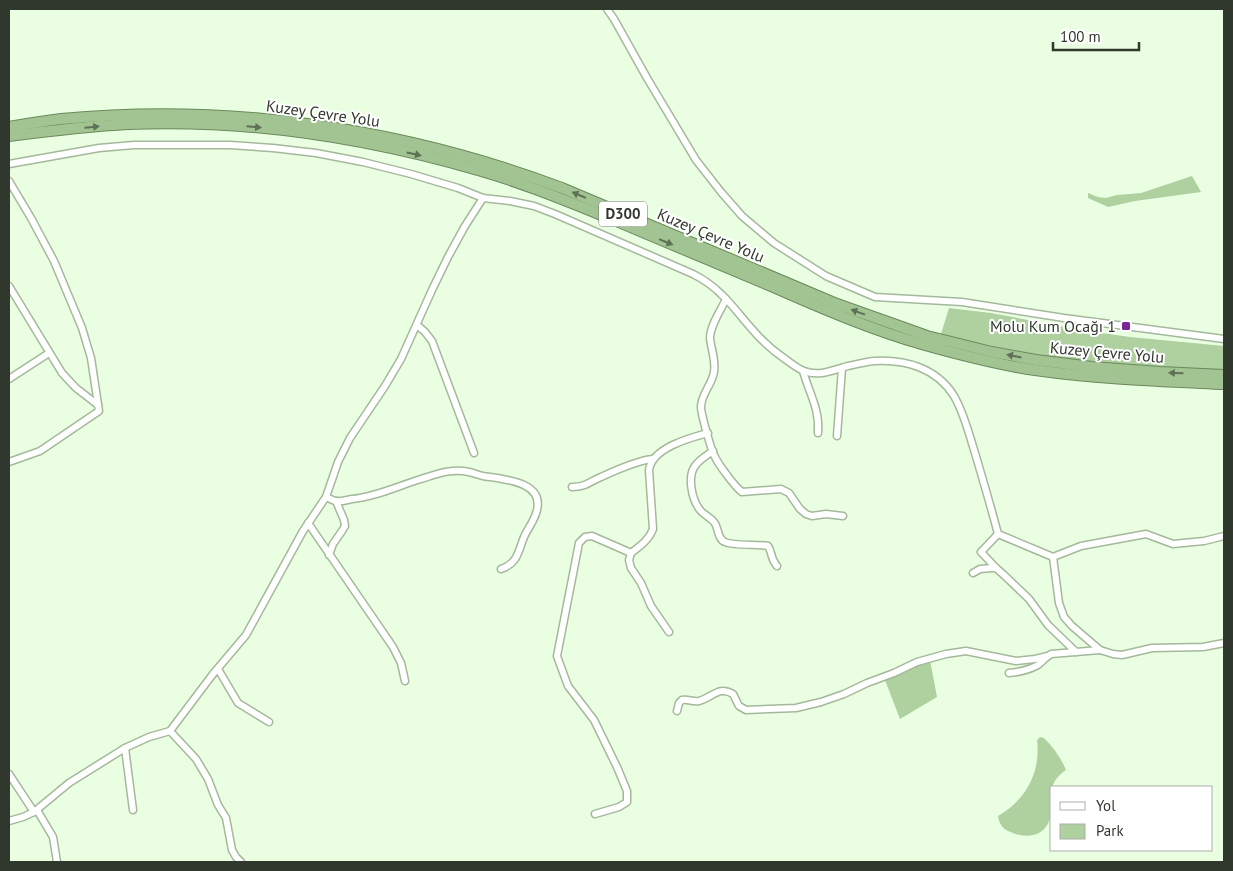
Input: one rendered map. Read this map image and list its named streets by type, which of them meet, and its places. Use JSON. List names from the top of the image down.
{
  "streets": {
    "highway": ["Kuzey Çevre Yolu", "D300"]
  },
  "places": {
    "transit": ["Molu Kum Ocağı 1"]
  },
  "legend": ["Yol", "Park"],
  "scale_bar": "100 m"
}
